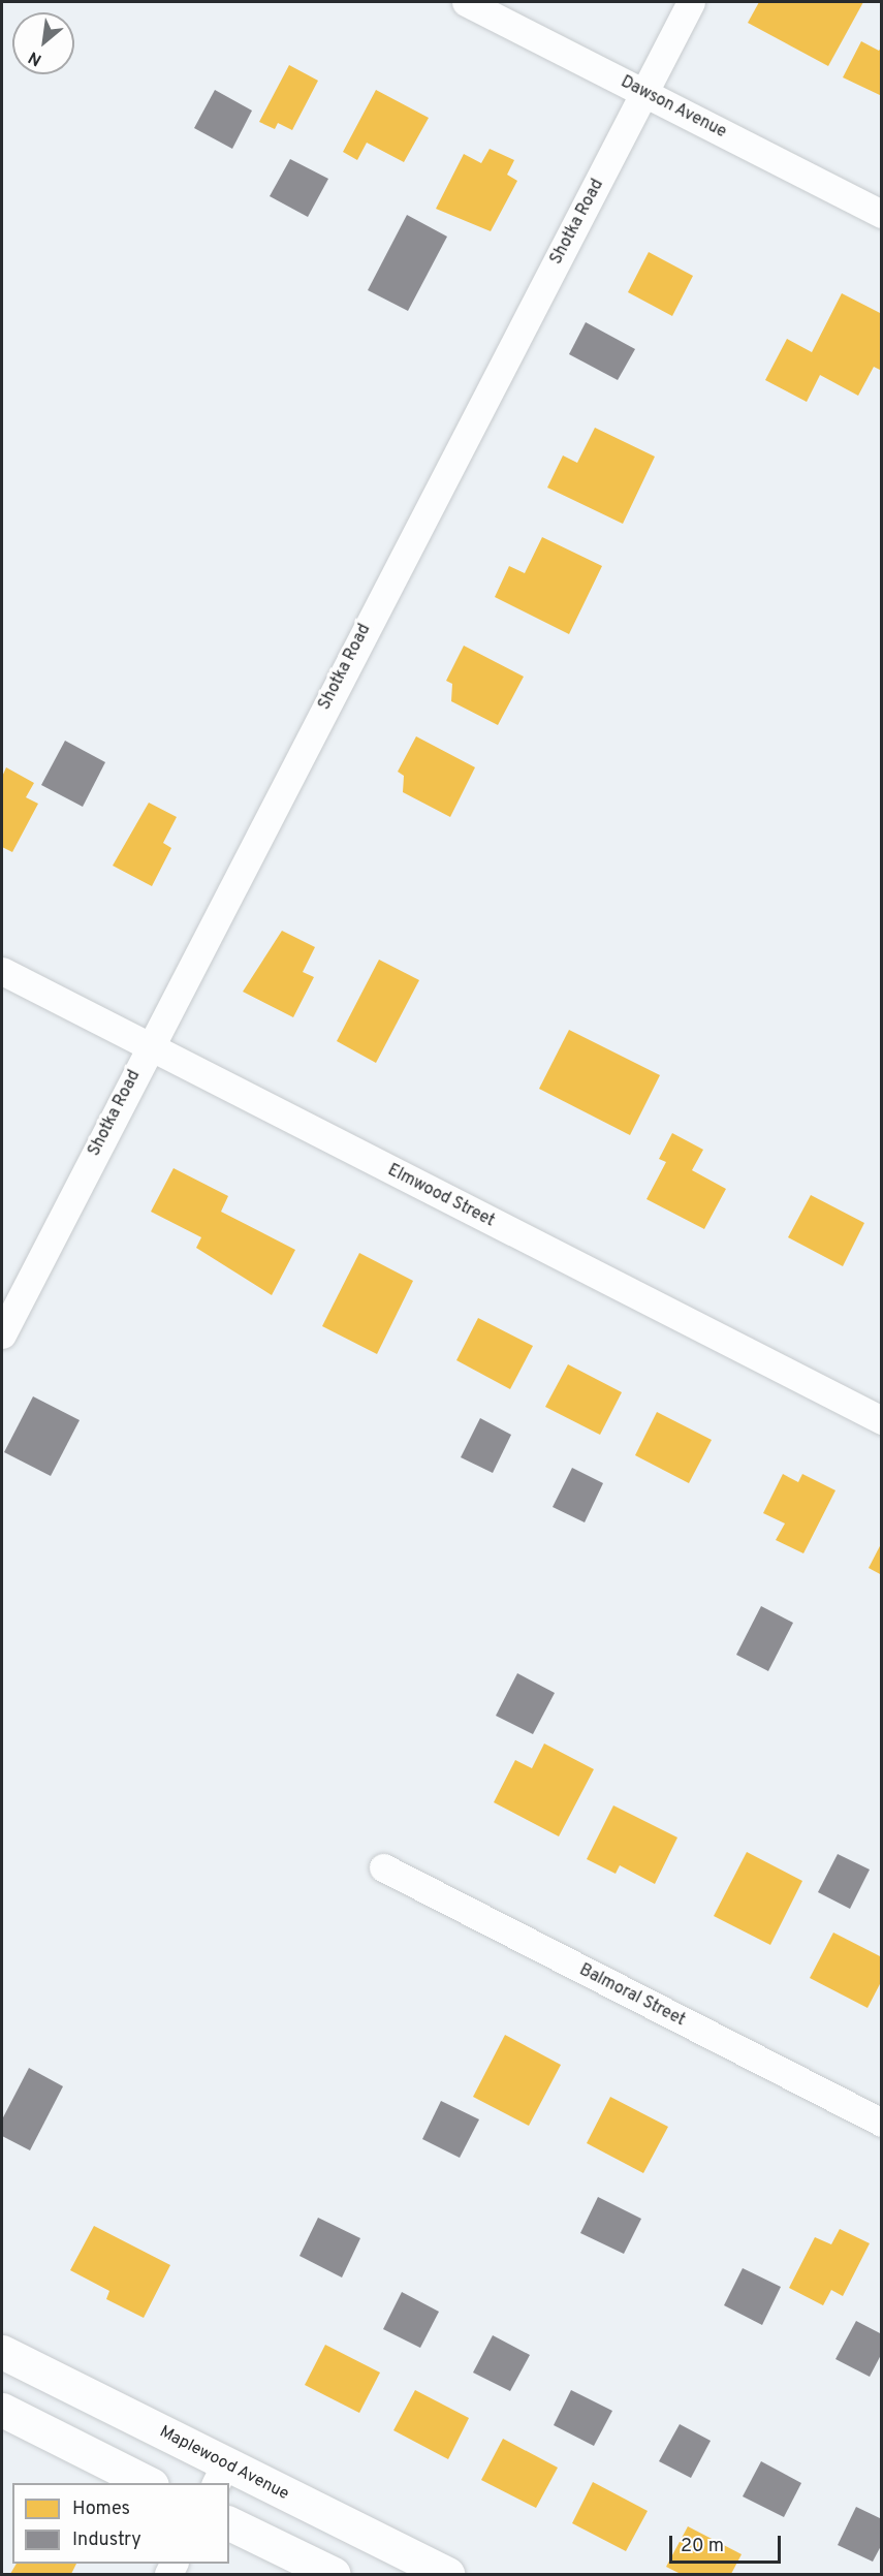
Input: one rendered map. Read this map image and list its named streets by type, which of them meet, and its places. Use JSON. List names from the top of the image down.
{
  "streets": {
    "street": [
      "Dawson Avenue",
      "Shotka Road",
      "Elmwood Street",
      "Balmoral Street",
      "Maplewood Avenue"
    ]
  },
  "crossings": [
    ["Dawson Avenue", "Shotka Road"],
    ["Shotka Road", "Elmwood Street"]
  ],
  "legend": ["Homes", "Industry"],
  "scale_bar": "20 m",
  "north": "bottom left"
}
